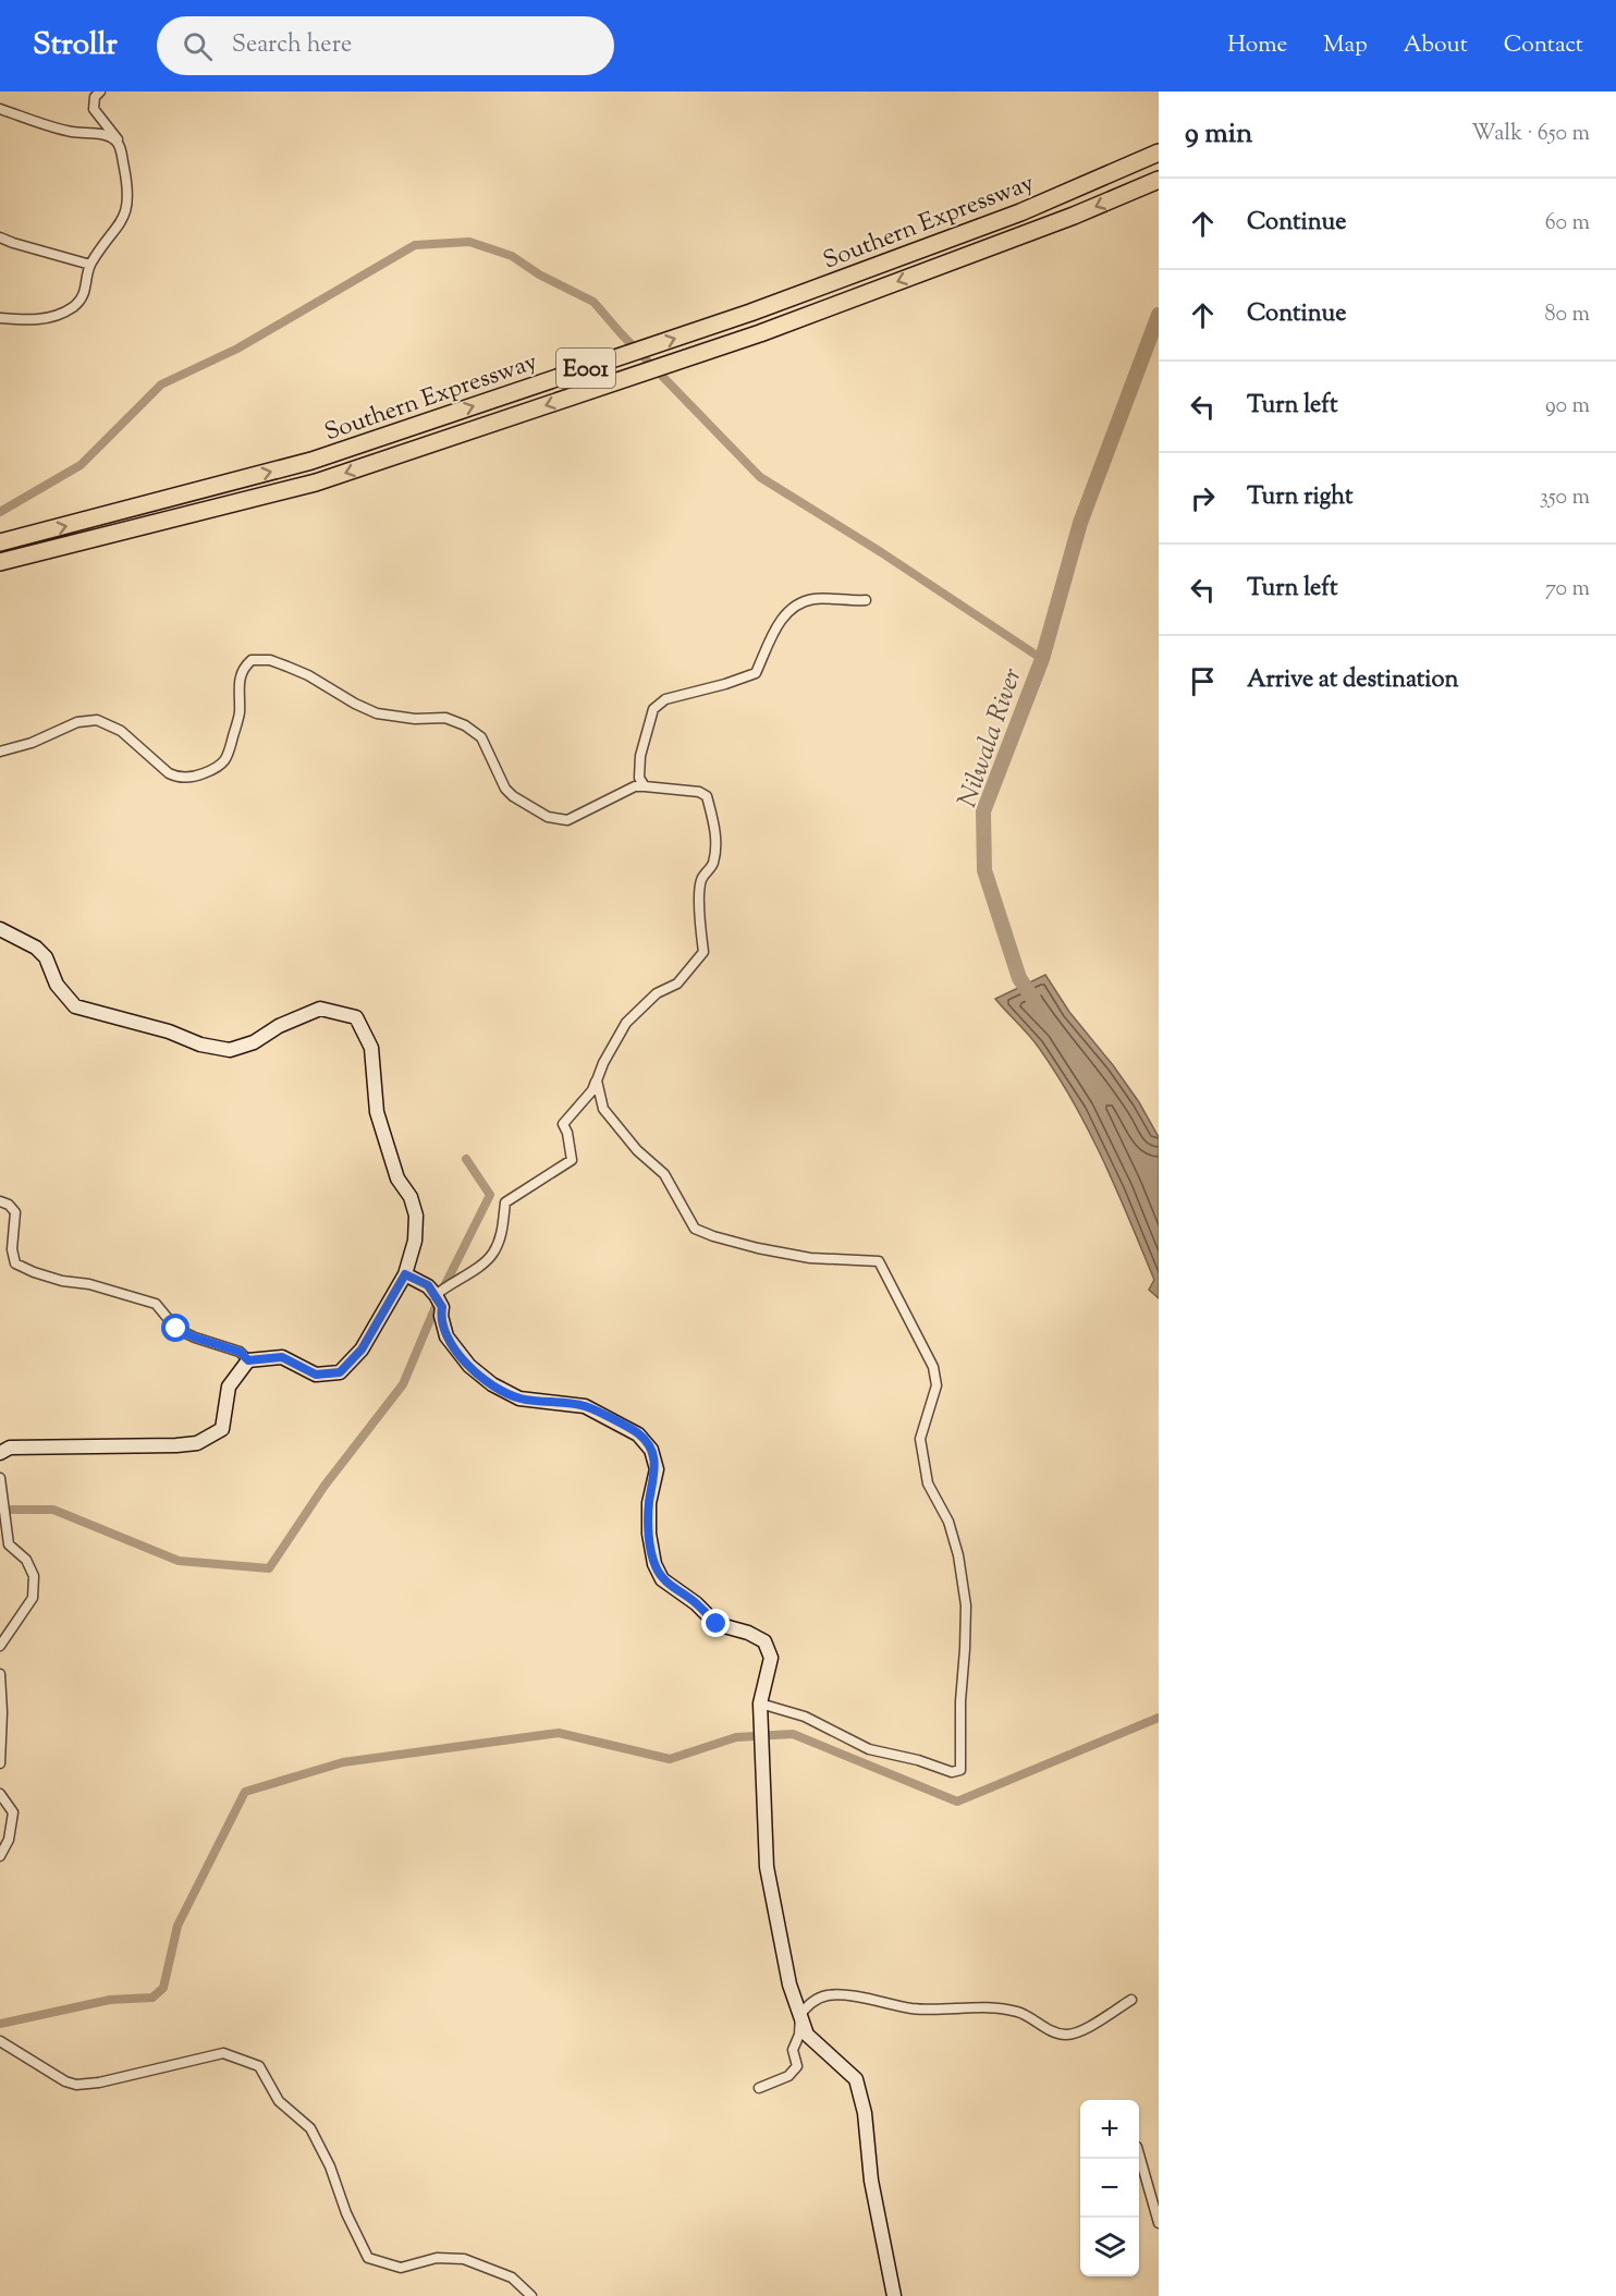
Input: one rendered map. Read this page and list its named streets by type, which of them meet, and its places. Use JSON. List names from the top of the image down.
{
  "streets": {
    "highway": ["Southern Expressway", "E001"]
  },
  "water": ["Nilwala River"],
  "page": {
    "header": "Strollr",
    "search": "Search here",
    "nav": [
      "Home",
      "Map",
      "About",
      "Contact"
    ],
    "heading": ["9 min", "Walk · 650 m"],
    "list": [
      ["Continue", "60 m"],
      ["Continue", "80 m"],
      ["Turn left", "90 m"],
      ["Turn right", "350 m"],
      ["Turn left", "70 m"],
      "Arrive at destination"
    ],
    "map_buttons": ["+", "−"]
  }
}
